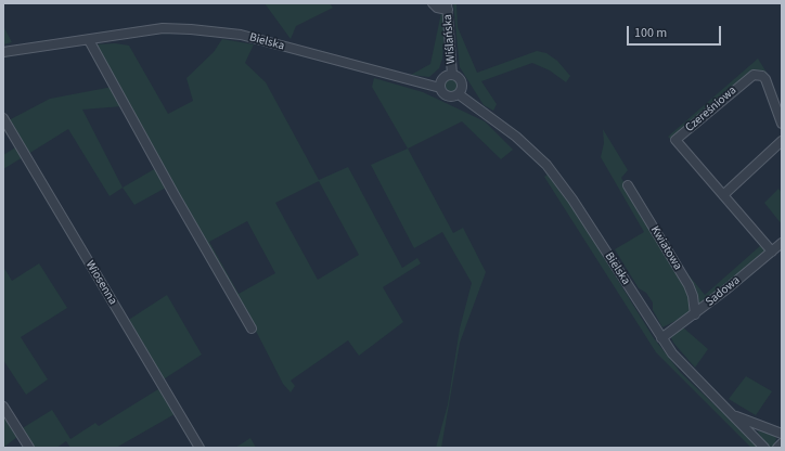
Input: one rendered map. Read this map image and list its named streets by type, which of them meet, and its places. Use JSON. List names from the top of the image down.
{
  "streets": {
    "street": [
      "Wiślańska",
      "Bielska",
      "Czereśniowa",
      "Kwiatowa",
      "Wiosenna",
      "Sadowa"
    ]
  },
  "crossings": [
    ["Wiślańska", "Bielska"],
    ["Bielska", "Sadowa"],
    ["Czereśniowa", "Sadowa"],
    ["Kwiatowa", "Sadowa"]
  ],
  "scale_bar": "100 m"
}
